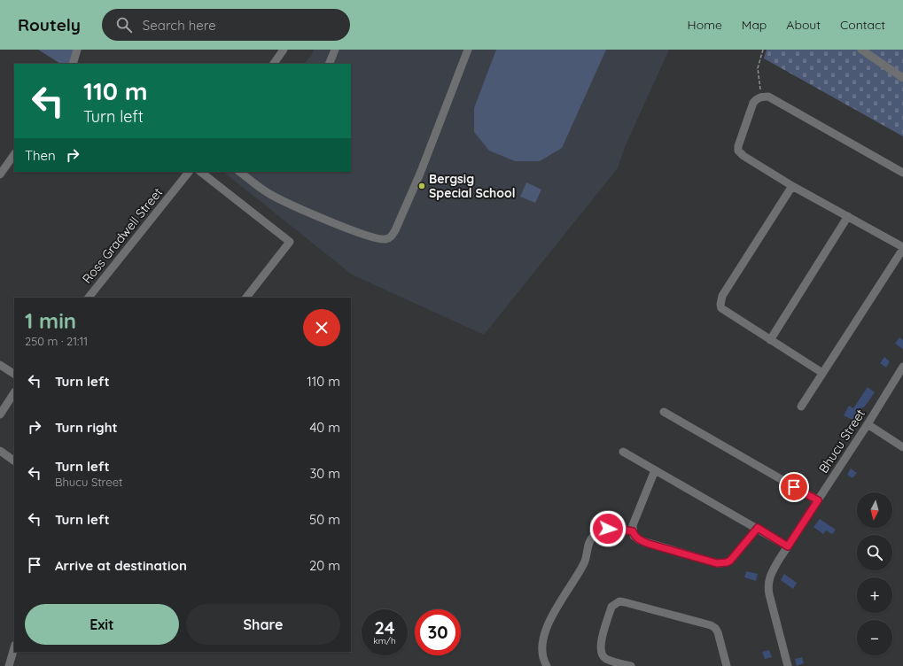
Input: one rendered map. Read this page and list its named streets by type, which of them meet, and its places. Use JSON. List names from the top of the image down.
{
  "streets": {
    "street": ["Ross Gradwell Street", "Bhucu Street"]
  },
  "places": ["Bergsig Special School"],
  "north": "bottom",
  "page": {
    "header": "Routely",
    "search": "Search here",
    "nav": [
      "Home",
      "Map",
      "About",
      "Contact"
    ],
    "turn": ["110 m", "Turn left"],
    "then": "Then",
    "heading": ["1 min", "250 m · 21:11"],
    "list": [
      {
        "name": "Turn left",
        "value": "110 m"
      },
      {
        "name": "Turn right",
        "value": "40 m"
      },
      {
        "name": "Turn left",
        "note": "Bhucu Street",
        "value": "30 m"
      },
      {
        "name": "Turn left",
        "value": "50 m"
      },
      {
        "name": "Arrive at destination",
        "value": "20 m"
      }
    ],
    "map_buttons": ["+", "−"],
    "buttons": ["Exit", "Share"],
    "speed": "24 km/h",
    "limit": "30"
  }
}
